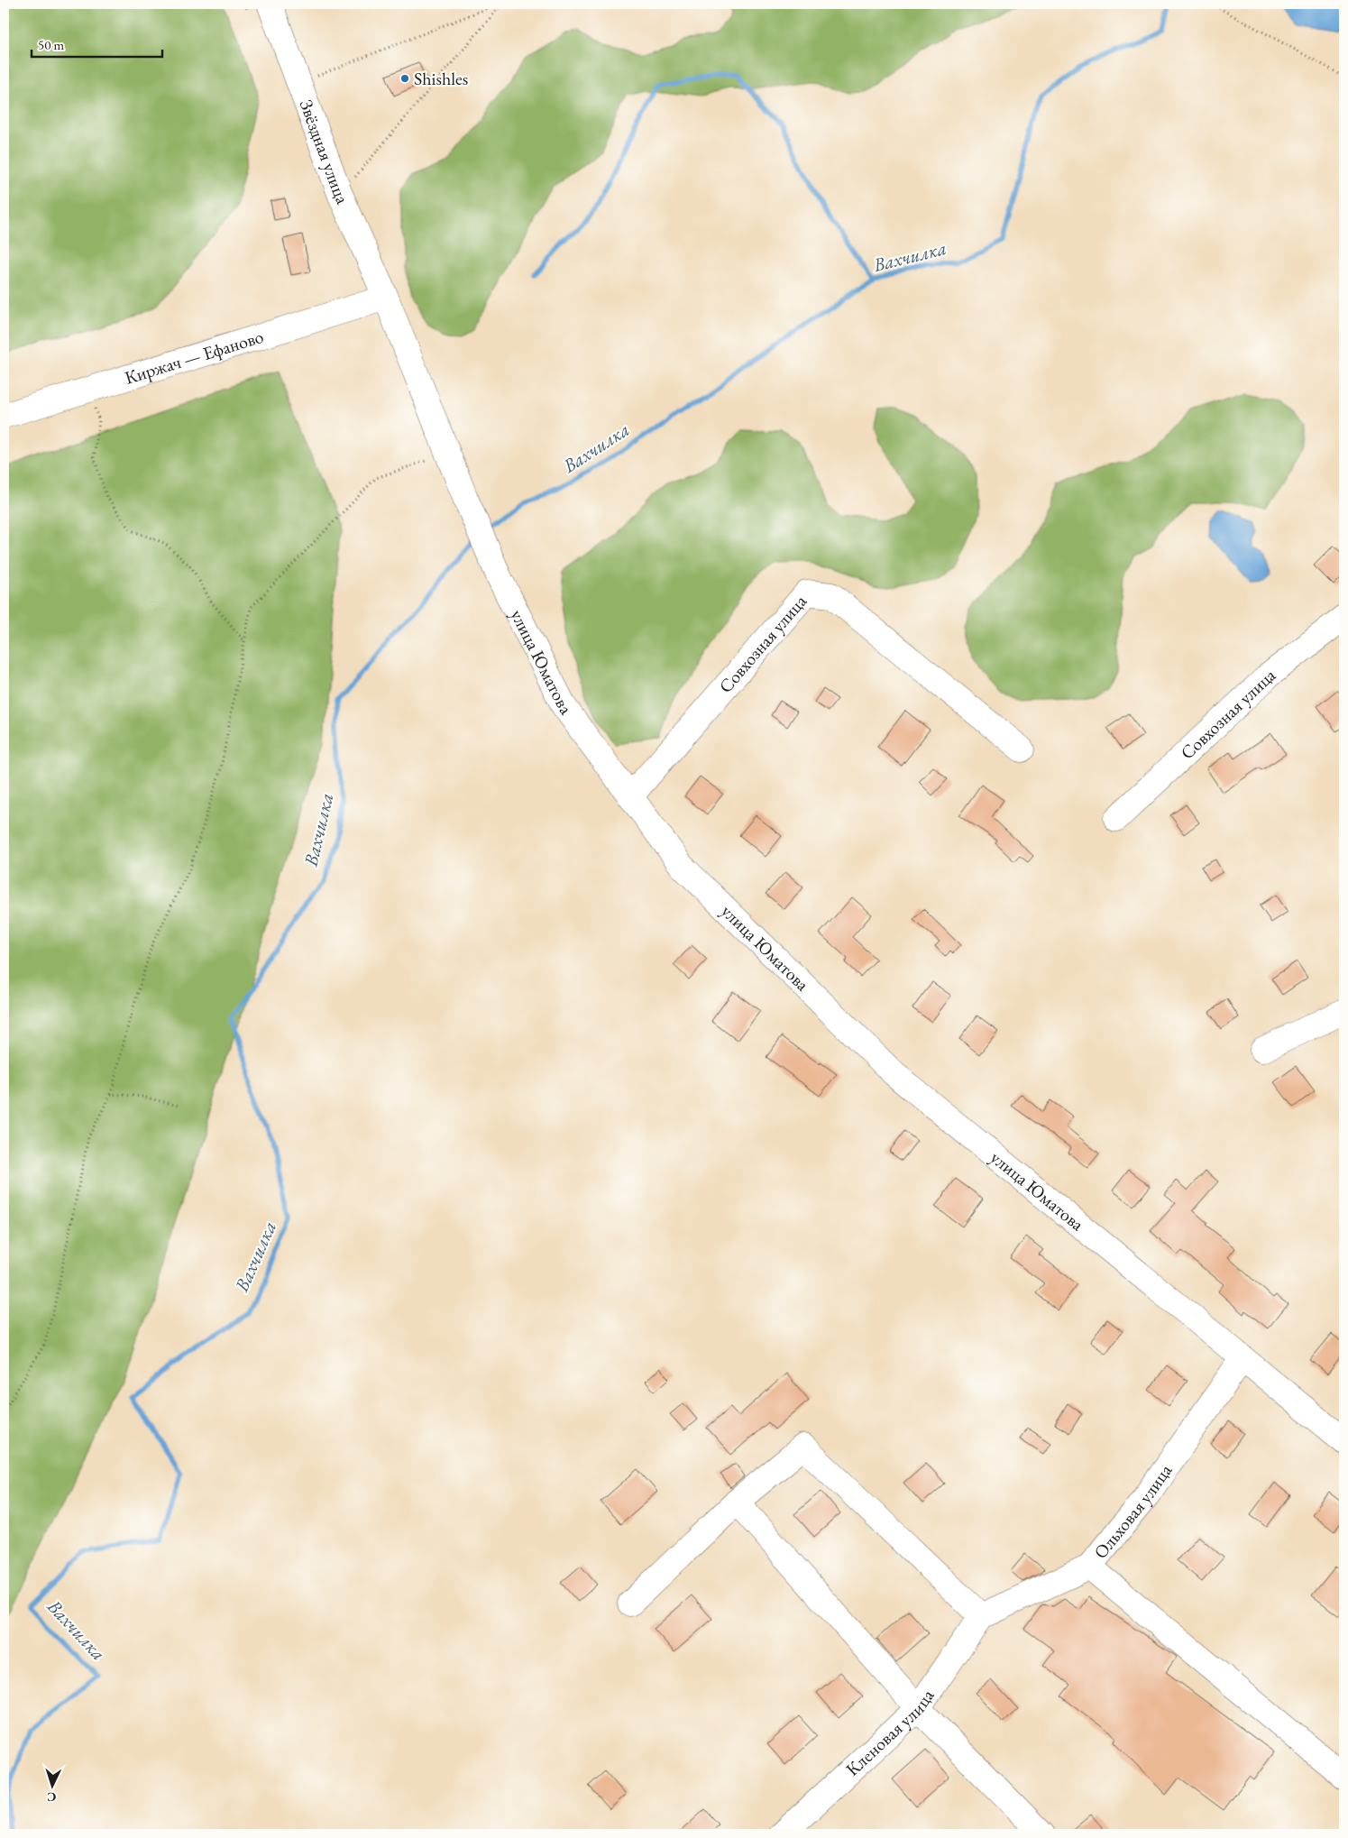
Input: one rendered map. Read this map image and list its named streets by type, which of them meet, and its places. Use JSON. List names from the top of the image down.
{
  "streets": {
    "street": [
      "Звёздная улица",
      "Киржач — Ефаново",
      "Совхозная улица",
      "улица Юматова",
      "Ольховая улица",
      "Кленовая улица"
    ]
  },
  "crossings": [
    ["Звёздная улица", "Киржач — Ефаново"],
    ["Звёздная улица", "улица Юматова"],
    ["Киржач — Ефаново", "улица Юматова"],
    ["Совхозная улица", "улица Юматова"],
    ["улица Юматова", "Ольховая улица"],
    ["Ольховая улица", "Кленовая улица"]
  ],
  "water": ["Вахчилка"],
  "places": ["Shishles"],
  "scale_bar": "50 m",
  "north": "bottom"
}
